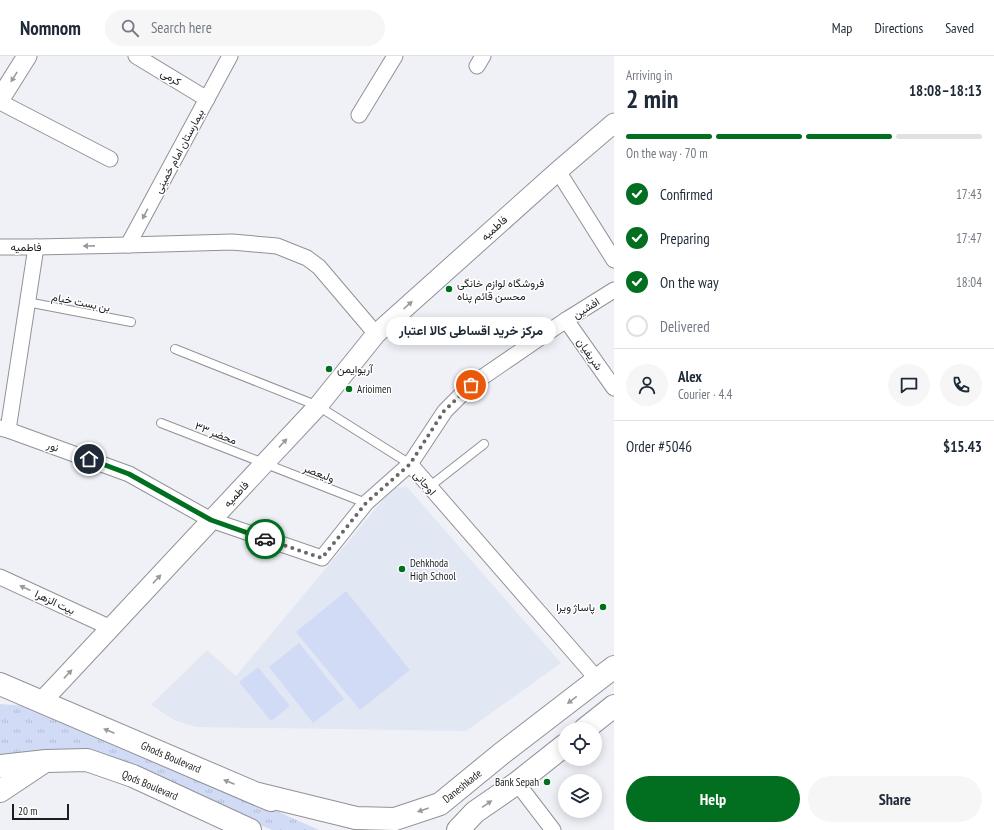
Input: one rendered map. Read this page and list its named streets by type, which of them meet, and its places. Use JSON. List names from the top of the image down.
{
  "streets": {
    "main road": ["Ghods Boulevard", "Qods Boulevard", "Daneshkade"],
    "street": [
      "کرمی",
      "بیمارستان امام خمینی",
      "فاطمیه",
      "افشین",
      "شریفیان",
      "نور",
      "اوجانی",
      "بیت الزهرا"
    ],
    "lane": ["بن بست خیام", "محضر ۳۳", "ولیعصر"]
  },
  "crossings": [
    ["کرمی", "بیمارستان امام خمینی"],
    ["بیمارستان امام خمینی", "فاطمیه"],
    ["فاطمیه", "محضر ۳۳"],
    ["فاطمیه", "نور"],
    ["فاطمیه", "ولیعصر"],
    ["فاطمیه", "اوجانی"],
    ["فاطمیه", "بیت الزهرا"],
    ["فاطمیه", "Ghods Boulevard"],
    ["افشین", "شریفیان"],
    ["افشین", "نور"],
    ["افشین", "ولیعصر"],
    ["افشین", "اوجانی"],
    ["محضر ۳۳", "ولیعصر"],
    ["اوجانی", "Daneshkade"],
    ["Ghods Boulevard", "Daneshkade"]
  ],
  "one_way": ["بیمارستان امام خمینی", "بیت الزهرا", "Ghods Boulevard"],
  "places": [
    "فروشگاه لوازم خانگی محسن قائم پناه",
    "آریوایمن",
    "مرکز خرید اقساطی کالا اعتبار",
    "Arioimen",
    "Dehkhoda High School",
    "پاساژ ویرا",
    "Bank Sepah"
  ],
  "scale_bar": "20 m",
  "page": {
    "header": "Nomnom",
    "search": "Search here",
    "nav": ["Map", "Directions", "Saved"],
    "heading": ["2 min", "Arriving in", "18:08–18:13"],
    "panel": [
      "Alex",
      "Courier · 4.4",
      "Order #5046",
      "$15.43"
    ],
    "bar": "On the way · 70 m",
    "list": [
      ["Confirmed", "17:43"],
      ["Preparing", "17:47"],
      ["On the way", "18:04"],
      "Delivered"
    ],
    "bubble": "مرکز خرید اقساطی کالا اعتبار",
    "buttons": ["Help", "Share"],
    "scale": "20 m"
  }
}
